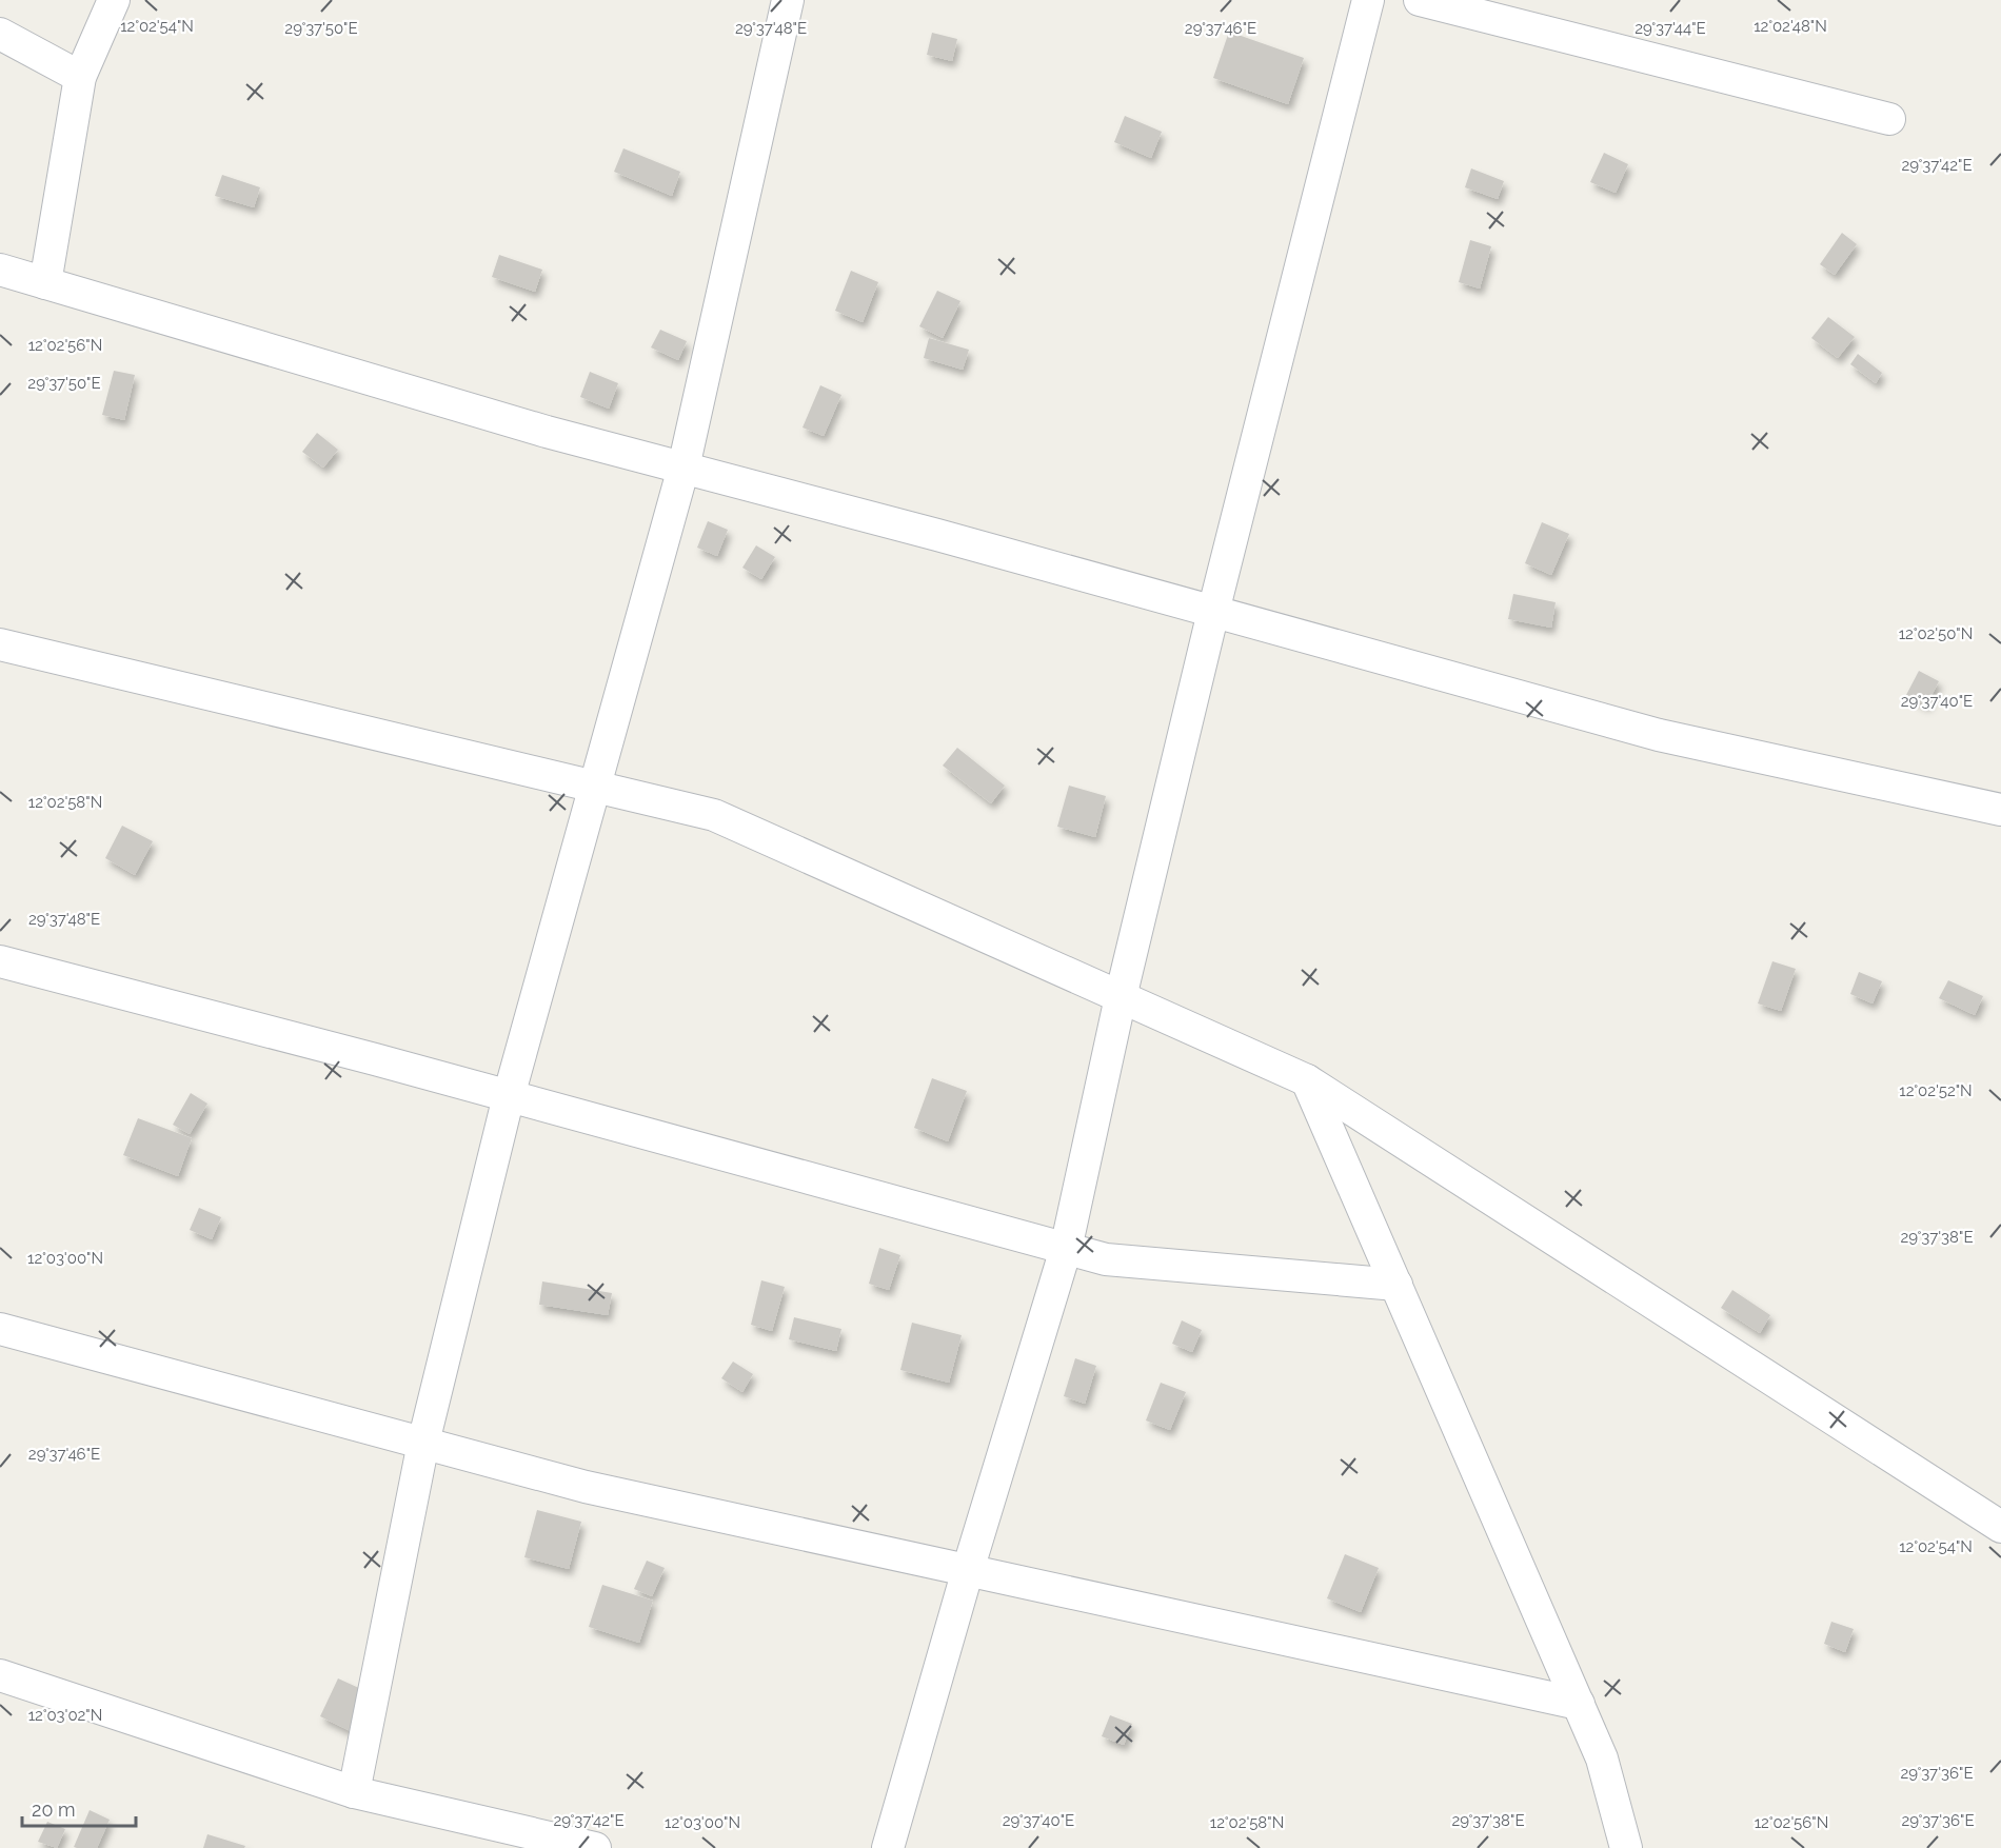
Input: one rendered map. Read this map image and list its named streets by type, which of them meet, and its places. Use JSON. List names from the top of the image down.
{
  "scale_bar": "20 m",
  "coordinates": [
    "12°02'54\"N",
    "12°02'48\"N",
    "29°37'50\"E",
    "29°37'48\"E",
    "29°37'46\"E",
    "29°37'44\"E",
    "29°37'42\"E",
    "12°02'56\"N",
    "12°02'50\"N",
    "29°37'40\"E",
    "12°02'58\"N",
    "12°02'52\"N",
    "29°37'38\"E",
    "12°03'00\"N",
    "12°03'02\"N",
    "29°37'36\"E"
  ]
}
